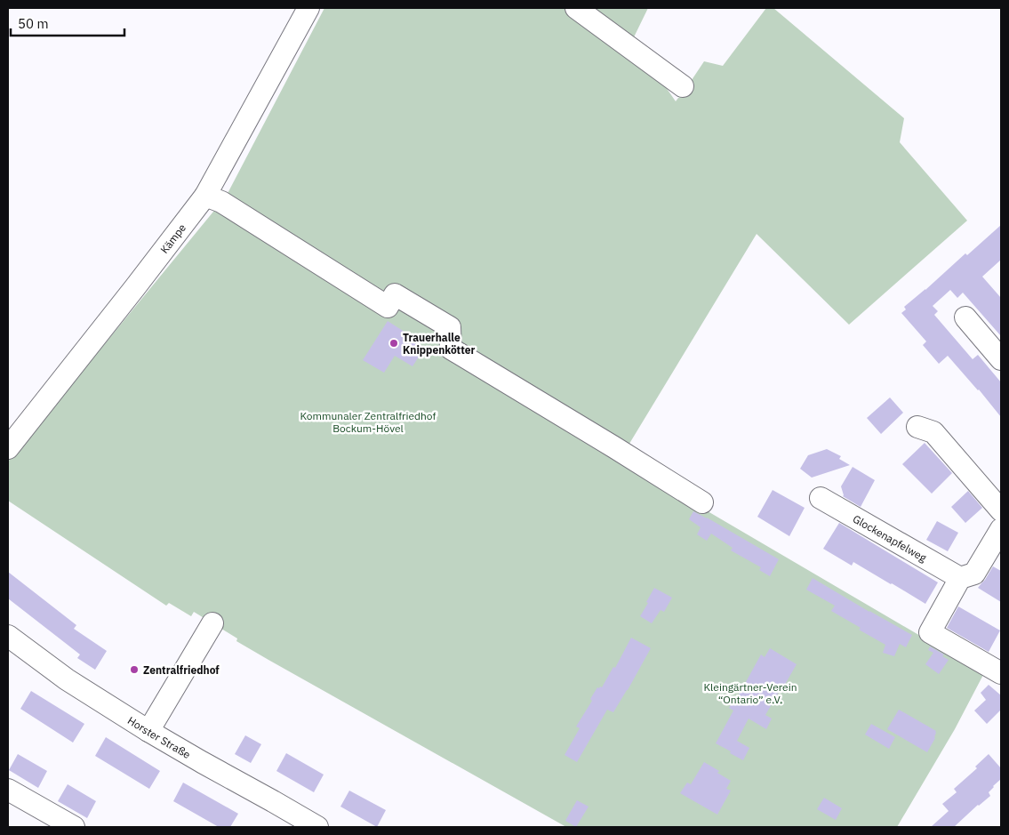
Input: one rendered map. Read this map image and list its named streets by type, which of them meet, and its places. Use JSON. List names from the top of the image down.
{
  "streets": {
    "street": ["Kämpe", "Glockenapfelweg", "Horster Straße"]
  },
  "parks": ["Kommunaler Zentralfriedhof Bockum-Hövel", "Kleingärtner-Verein “Ontario” e.V."],
  "places": ["Trauerhalle Knippenkötter", "Zentralfriedhof"],
  "scale_bar": "50 m"
}
